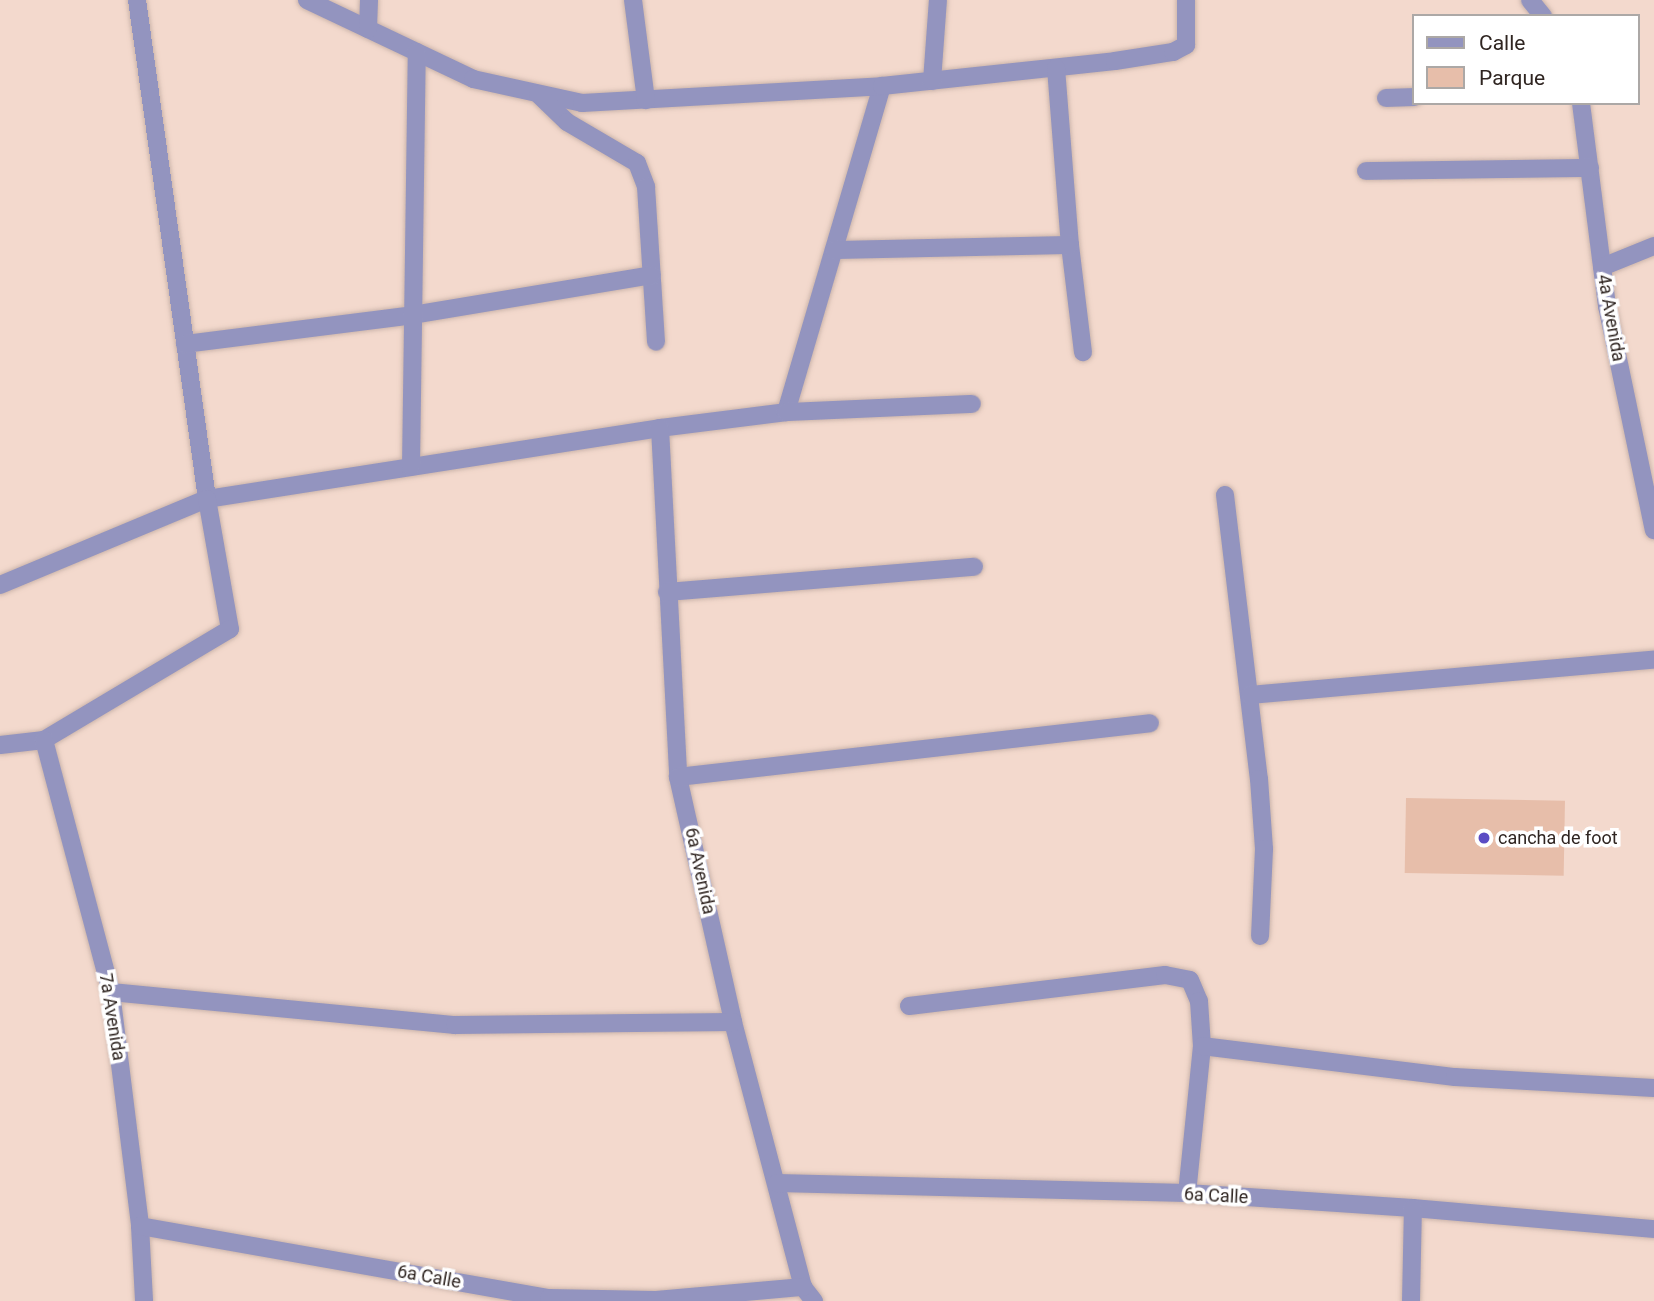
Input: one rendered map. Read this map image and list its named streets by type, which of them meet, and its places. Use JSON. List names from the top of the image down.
{
  "streets": {
    "street": [
      "4a Avenida",
      "6a Avenida",
      "7a Avenida",
      "6a Calle"
    ]
  },
  "crossings": [
    ["6a Avenida", "6a Calle"],
    ["7a Avenida", "6a Calle"]
  ],
  "places": ["cancha de foot"],
  "legend": ["Calle", "Parque"]
}
